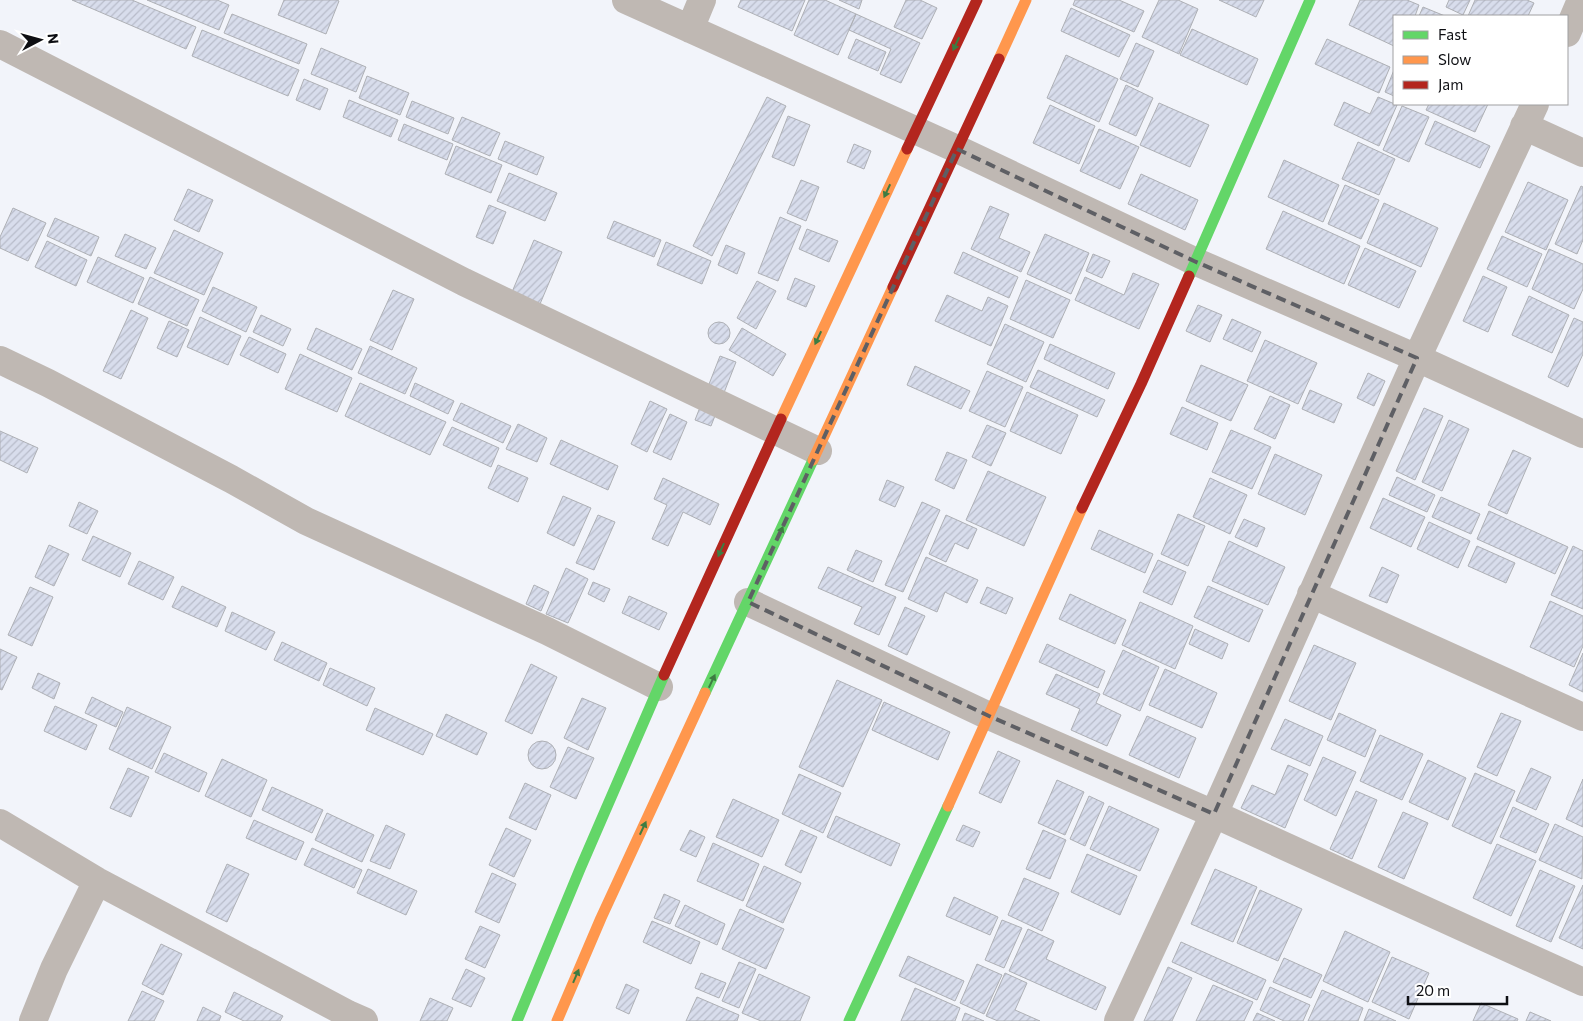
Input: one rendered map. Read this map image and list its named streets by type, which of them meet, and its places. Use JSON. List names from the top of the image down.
{
  "legend": ["Fast", "Slow", "Jam"],
  "scale_bar": "20 m",
  "north": "right"
}
